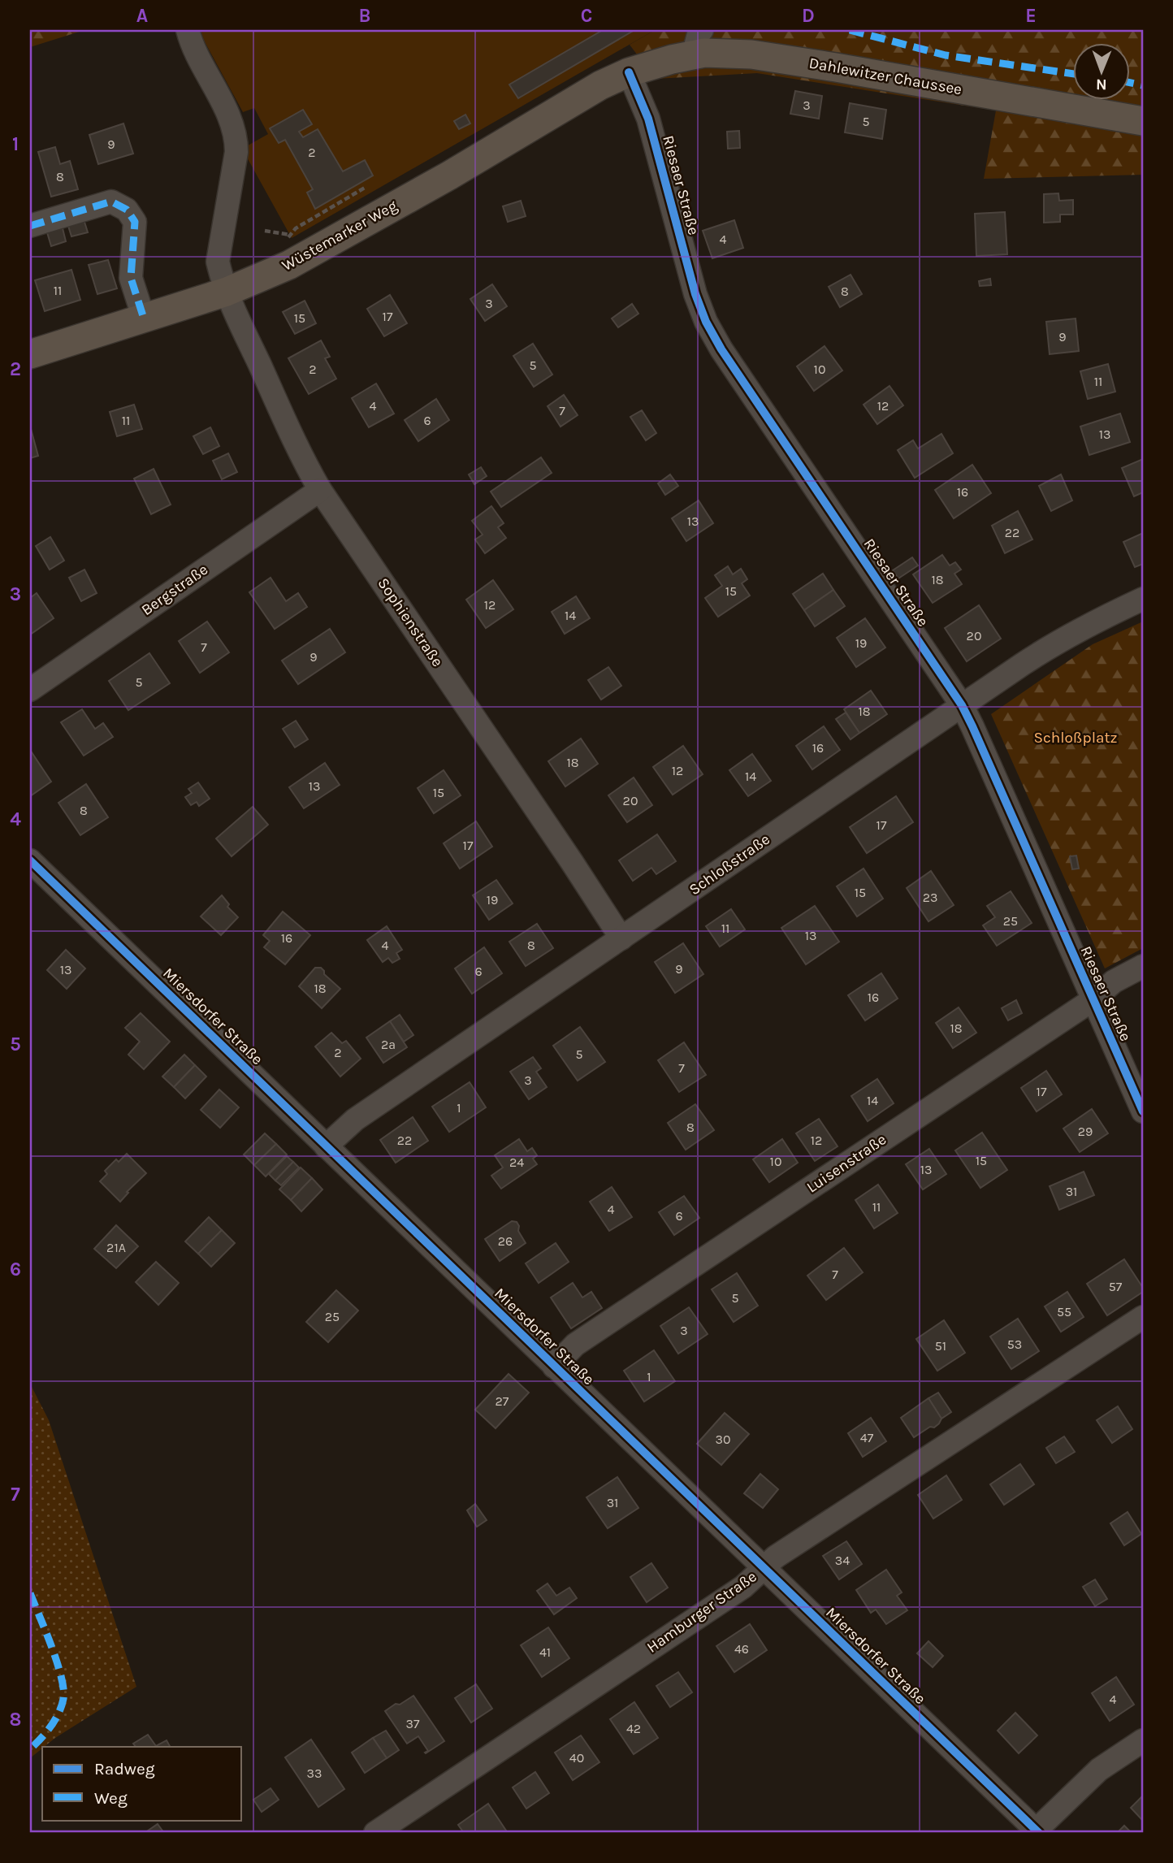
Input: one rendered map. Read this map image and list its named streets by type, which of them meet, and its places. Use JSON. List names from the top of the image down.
{
  "streets": {
    "main road": ["Dahlewitzer Chaussee", "Wüstemarker Weg"],
    "street": [
      "Riesaer Straße",
      "Bergstraße",
      "Sophienstraße",
      "Schloßstraße",
      "Miersdorfer Straße",
      "Luisenstraße",
      "Hamburger Straße"
    ]
  },
  "crossings": [
    ["Dahlewitzer Chaussee", "Riesaer Straße"],
    ["Dahlewitzer Chaussee", "Wüstemarker Weg"],
    ["Riesaer Straße", "Wüstemarker Weg"],
    ["Riesaer Straße", "Schloßstraße"],
    ["Riesaer Straße", "Luisenstraße"],
    ["Wüstemarker Weg", "Sophienstraße"],
    ["Bergstraße", "Sophienstraße"],
    ["Sophienstraße", "Schloßstraße"],
    ["Schloßstraße", "Miersdorfer Straße"],
    ["Miersdorfer Straße", "Luisenstraße"],
    ["Miersdorfer Straße", "Hamburger Straße"]
  ],
  "parks": ["Schloßplatz"],
  "house_numbers": [
    "3",
    "5",
    "9",
    "2",
    "8",
    "4",
    "11",
    "8",
    "3",
    "17",
    "15",
    "9",
    "5",
    "2",
    "10",
    "11",
    "4",
    "12",
    "7",
    "11",
    "6",
    "13",
    "16",
    "13",
    "22",
    "18",
    "15",
    "12",
    "14",
    "20",
    "19",
    "7",
    "9",
    "5",
    "18",
    "16",
    "18",
    "12",
    "14",
    "13",
    "15",
    "20",
    "8",
    "17",
    "17",
    "15",
    "23",
    "19",
    "25",
    "11",
    "13",
    "16",
    "4",
    "8",
    "9",
    "13",
    "6",
    "18",
    "16",
    "18",
    "2a",
    "2",
    "5",
    "7",
    "3",
    "17",
    "14",
    "1",
    "8",
    "29",
    "22",
    "12",
    "15",
    "10",
    "24",
    "13",
    "31",
    "11",
    "4",
    "6",
    "26",
    "21A",
    "7",
    "57",
    "5",
    "55",
    "25",
    "3",
    "53",
    "51",
    "1",
    "27",
    "47",
    "30",
    "31",
    "34",
    "46",
    "41",
    "4",
    "37",
    "42",
    "40",
    "33"
  ],
  "legend": ["Radweg", "Weg"],
  "north": "bottom",
  "grid": {
    "columns": [
      "A",
      "B",
      "C",
      "D",
      "E"
    ],
    "rows": [
      "1",
      "2",
      "3",
      "4",
      "5",
      "6",
      "7",
      "8"
    ]
  }
}
